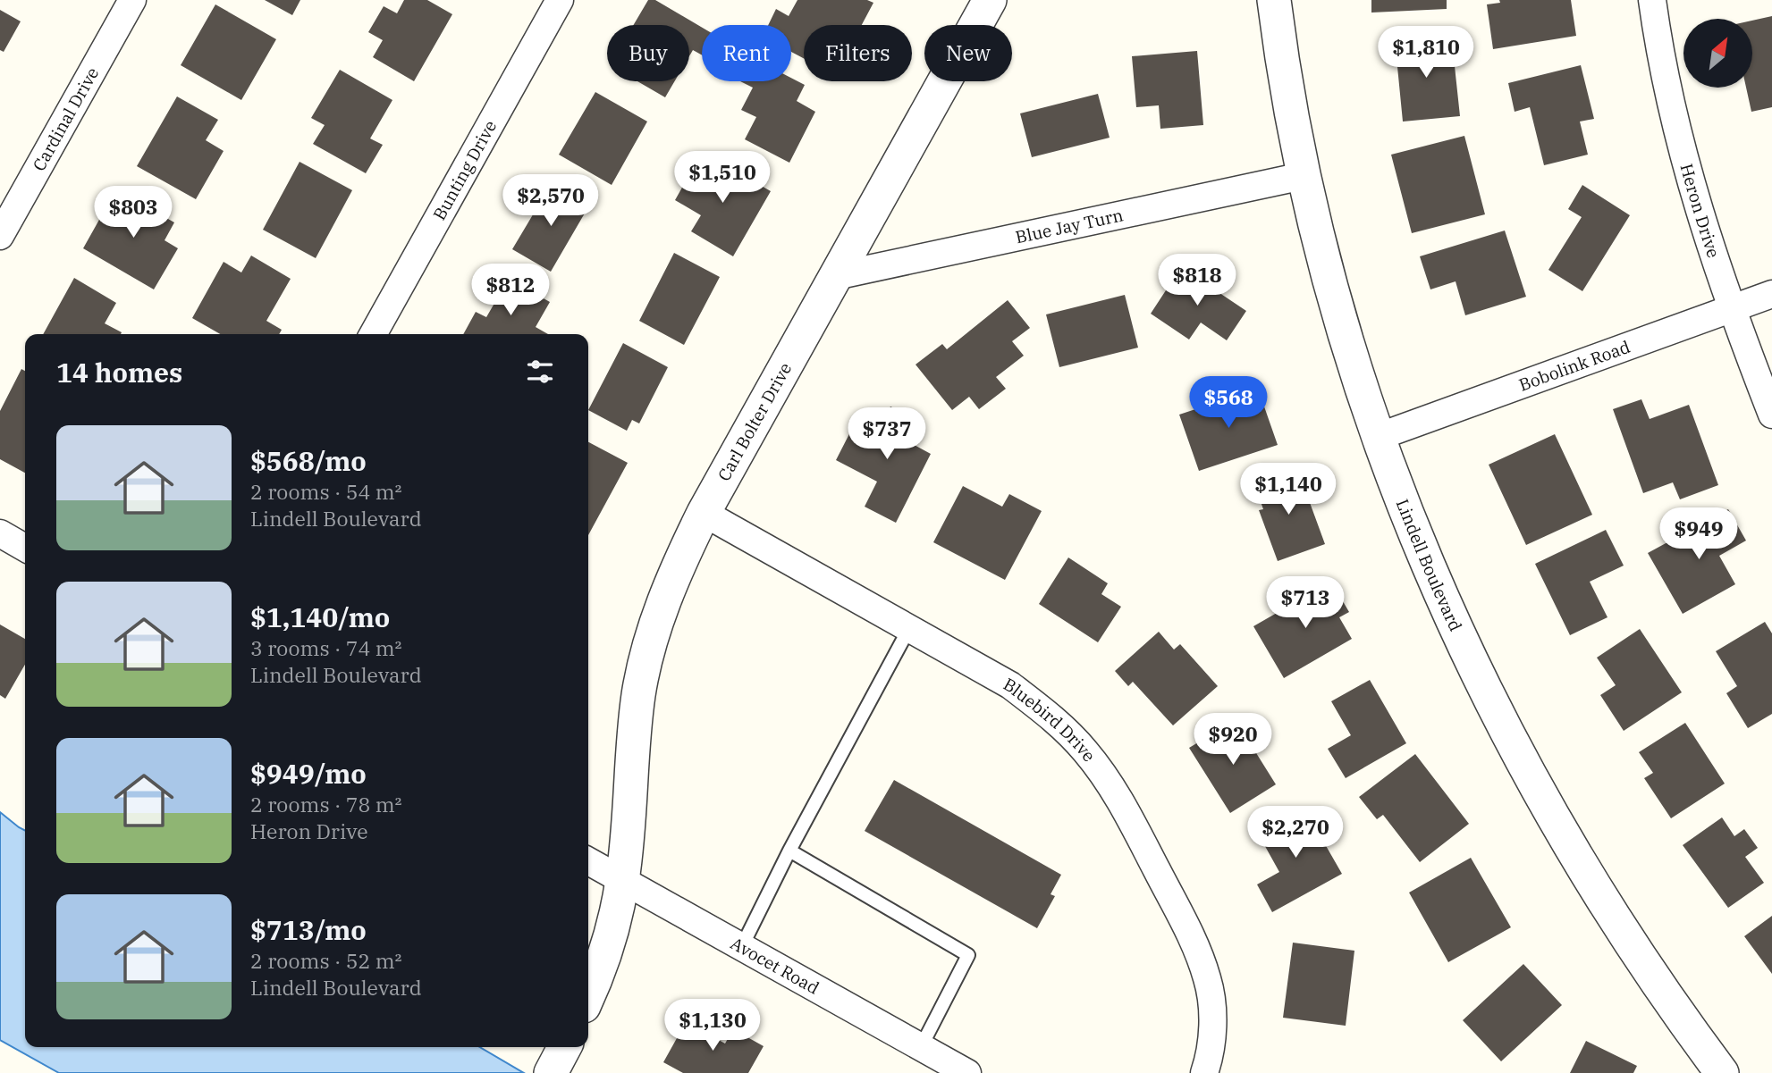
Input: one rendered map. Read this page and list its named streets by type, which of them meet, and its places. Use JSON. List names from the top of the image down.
{
  "streets": {
    "street": [
      "Cardinal Drive",
      "Bunting Drive",
      "Heron Drive",
      "Blue Jay Turn",
      "Bobolink Road",
      "Carl Bolter Drive",
      "Lindell Boulevard",
      "Bluebird Drive",
      "Avocet Road"
    ]
  },
  "crossings": [
    ["Heron Drive", "Bobolink Road"],
    ["Blue Jay Turn", "Carl Bolter Drive"],
    ["Blue Jay Turn", "Lindell Boulevard"],
    ["Bobolink Road", "Lindell Boulevard"],
    ["Carl Bolter Drive", "Bluebird Drive"],
    ["Carl Bolter Drive", "Avocet Road"]
  ],
  "north": "top right",
  "page": {
    "chip": [
      "Buy",
      "Rent",
      "Filters",
      "New"
    ],
    "price": [
      "$1,810",
      "$1,510",
      "$2,570",
      "$803",
      "$818",
      "$812",
      "$568",
      "$737",
      "$1,140",
      "$949",
      "$713",
      "$920",
      "$2,270",
      "$1,130"
    ],
    "heading": "14 homes",
    "list": [
      {
        "name": "$568/mo",
        "note": "2 rooms · 54 m² · Lindell Boulevard"
      },
      {
        "name": "$1,140/mo",
        "note": "3 rooms · 74 m² · Lindell Boulevard"
      },
      {
        "name": "$949/mo",
        "note": "2 rooms · 78 m² · Heron Drive"
      },
      {
        "name": "$713/mo",
        "note": "2 rooms · 52 m² · Lindell Boulevard"
      }
    ]
  }
}
